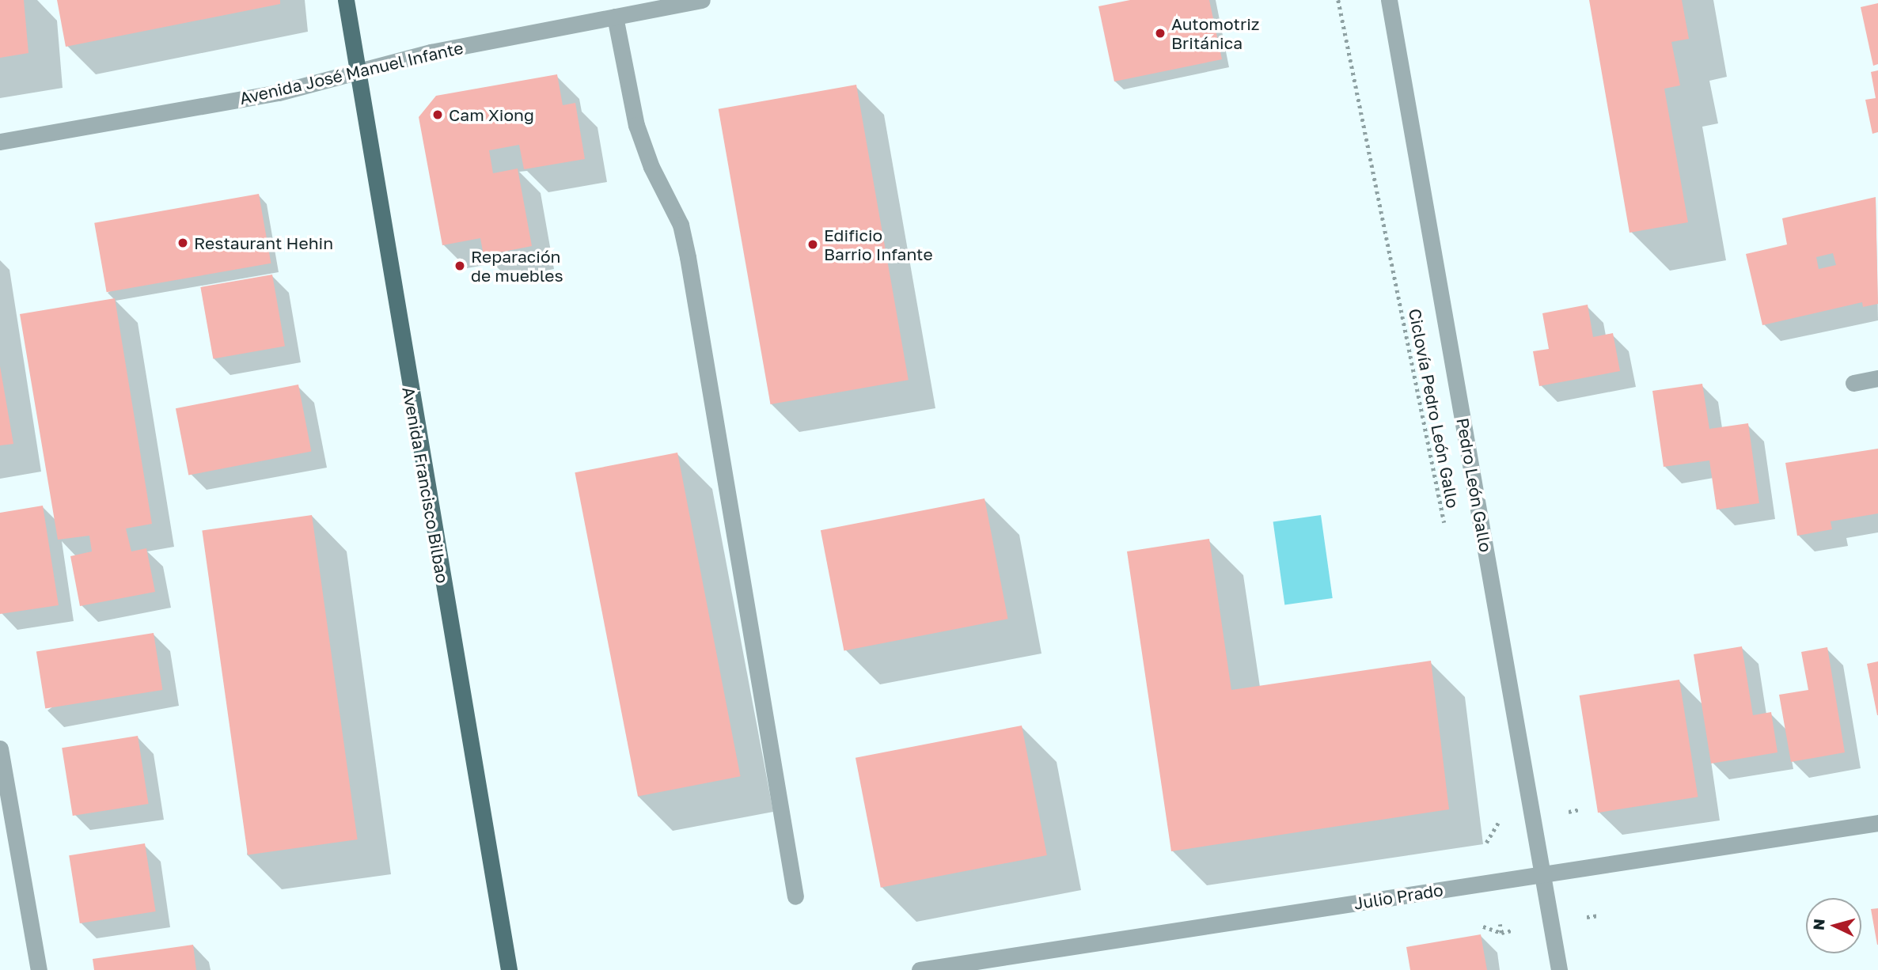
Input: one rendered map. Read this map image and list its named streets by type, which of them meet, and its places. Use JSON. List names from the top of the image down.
{
  "streets": {
    "main road": ["Avenida Francisco Bilbao"],
    "street": ["Avenida José Manuel Infante", "Pedro León Gallo", "Julio Prado"],
    "path": ["Ciclovía Pedro León Gallo"]
  },
  "crossings": [
    ["Avenida José Manuel Infante", "Avenida Francisco Bilbao"],
    ["Pedro León Gallo", "Julio Prado"]
  ],
  "places": [
    "Automotriz Británica",
    "Cam Xiong",
    "Restaurant Hehin",
    "Edificio Barrio Infante",
    "Reparación de muebles"
  ],
  "north": "left"
}
